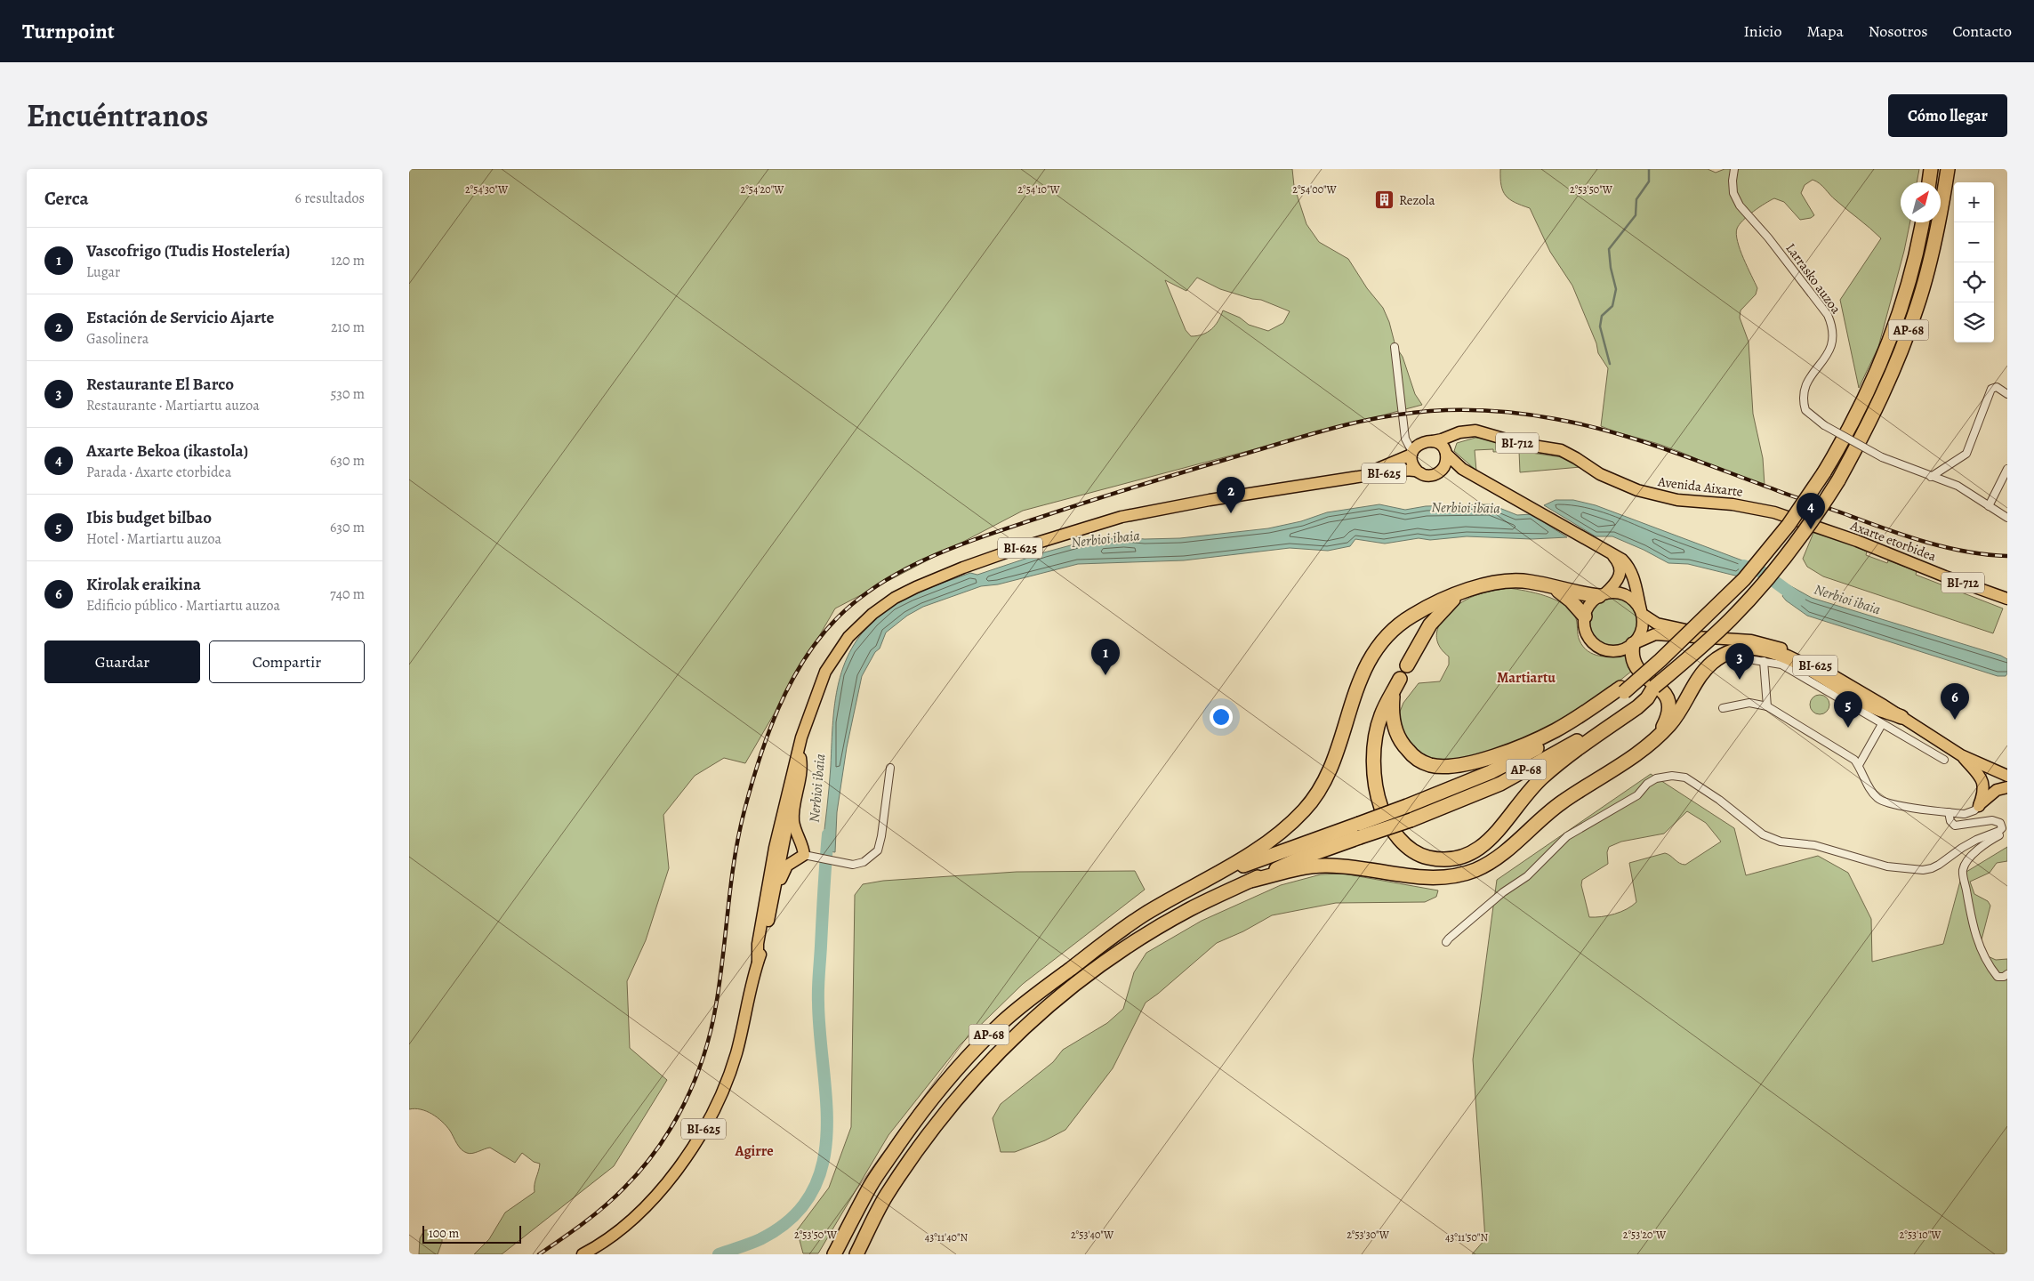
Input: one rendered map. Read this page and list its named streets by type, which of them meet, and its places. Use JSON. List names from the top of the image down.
{
  "streets": {
    "highway": ["AP-68"],
    "main road": [
      "BI-712",
      "BI-625",
      "Avenida Aixarte",
      "Axarte etorbidea"
    ],
    "street": ["Larrasko auzoa"]
  },
  "crossings": [
    ["Avenida Aixarte", "Axarte etorbidea"]
  ],
  "districts": ["Martiartu", "Agirre"],
  "water": ["Nerbioi ibaia"],
  "places": {
    "building": ["Rezola"]
  },
  "scale_bar": "100 m",
  "north": "top right",
  "page": {
    "header": "Turnpoint",
    "nav": [
      "Inicio",
      "Mapa",
      "Nosotros",
      "Contacto"
    ],
    "title": "Encuéntranos",
    "buttons": [
      "Cómo llegar",
      ["Guardar", "Compartir"]
    ],
    "heading": ["Cerca", "6 resultados"],
    "map_buttons": ["+", "−"],
    "list": [
      {
        "mark": "1",
        "name": "Vascofrigo (Tudis Hostelería)",
        "note": "Lugar",
        "value": "120 m"
      },
      {
        "mark": "2",
        "name": "Estación de Servicio Ajarte",
        "note": "Gasolinera",
        "value": "210 m"
      },
      {
        "mark": "3",
        "name": "Restaurante El Barco",
        "note": "Restaurante · Martiartu auzoa",
        "value": "530 m"
      },
      {
        "mark": "4",
        "name": "Axarte Bekoa (ikastola)",
        "note": "Parada · Axarte etorbidea",
        "value": "630 m"
      },
      {
        "mark": "5",
        "name": "Ibis budget bilbao",
        "note": "Hotel · Martiartu auzoa",
        "value": "630 m"
      },
      {
        "mark": "6",
        "name": "Kirolak eraikina",
        "note": "Edificio público · Martiartu auzoa",
        "value": "740 m"
      }
    ],
    "pins": [
      "2",
      "4",
      "1",
      "3",
      "6",
      "5"
    ],
    "scale": "100 m"
  },
  "coordinates": [
    "2°54'30\"W",
    "2°54'20\"W",
    "2°54'10\"W",
    "2°54'00\"W",
    "2°53'50\"W",
    "2°53'40\"W",
    "2°53'30\"W",
    "2°53'20\"W",
    "2°53'10\"W",
    "43°11'40\"N",
    "43°11'50\"N"
  ]
}
